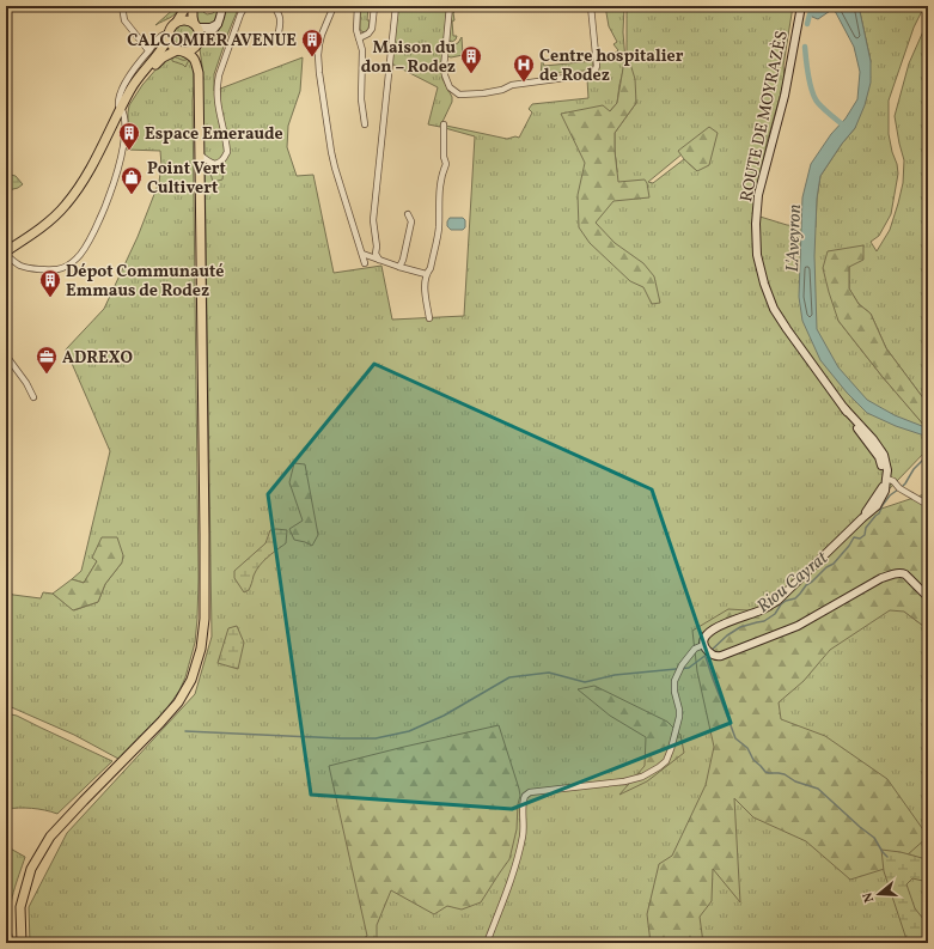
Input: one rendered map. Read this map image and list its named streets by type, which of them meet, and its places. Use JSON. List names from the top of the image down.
{
  "streets": {
    "street": ["ROUTE DE MOYRAZÈS"]
  },
  "water": ["L'Aveyron", "Riou Cayrat"],
  "places": {
    "building": [
      "CALCOMIER AVENUE",
      "Maison du don – Rodez",
      "Espace Emeraude",
      "Dépot Communauté Emmaus de Rodez"
    ],
    "hospital": ["Centre hospitalier de Rodez"],
    "shop": ["Point Vert Cultivert"],
    "office": ["ADREXO"]
  },
  "north": "left"
}
